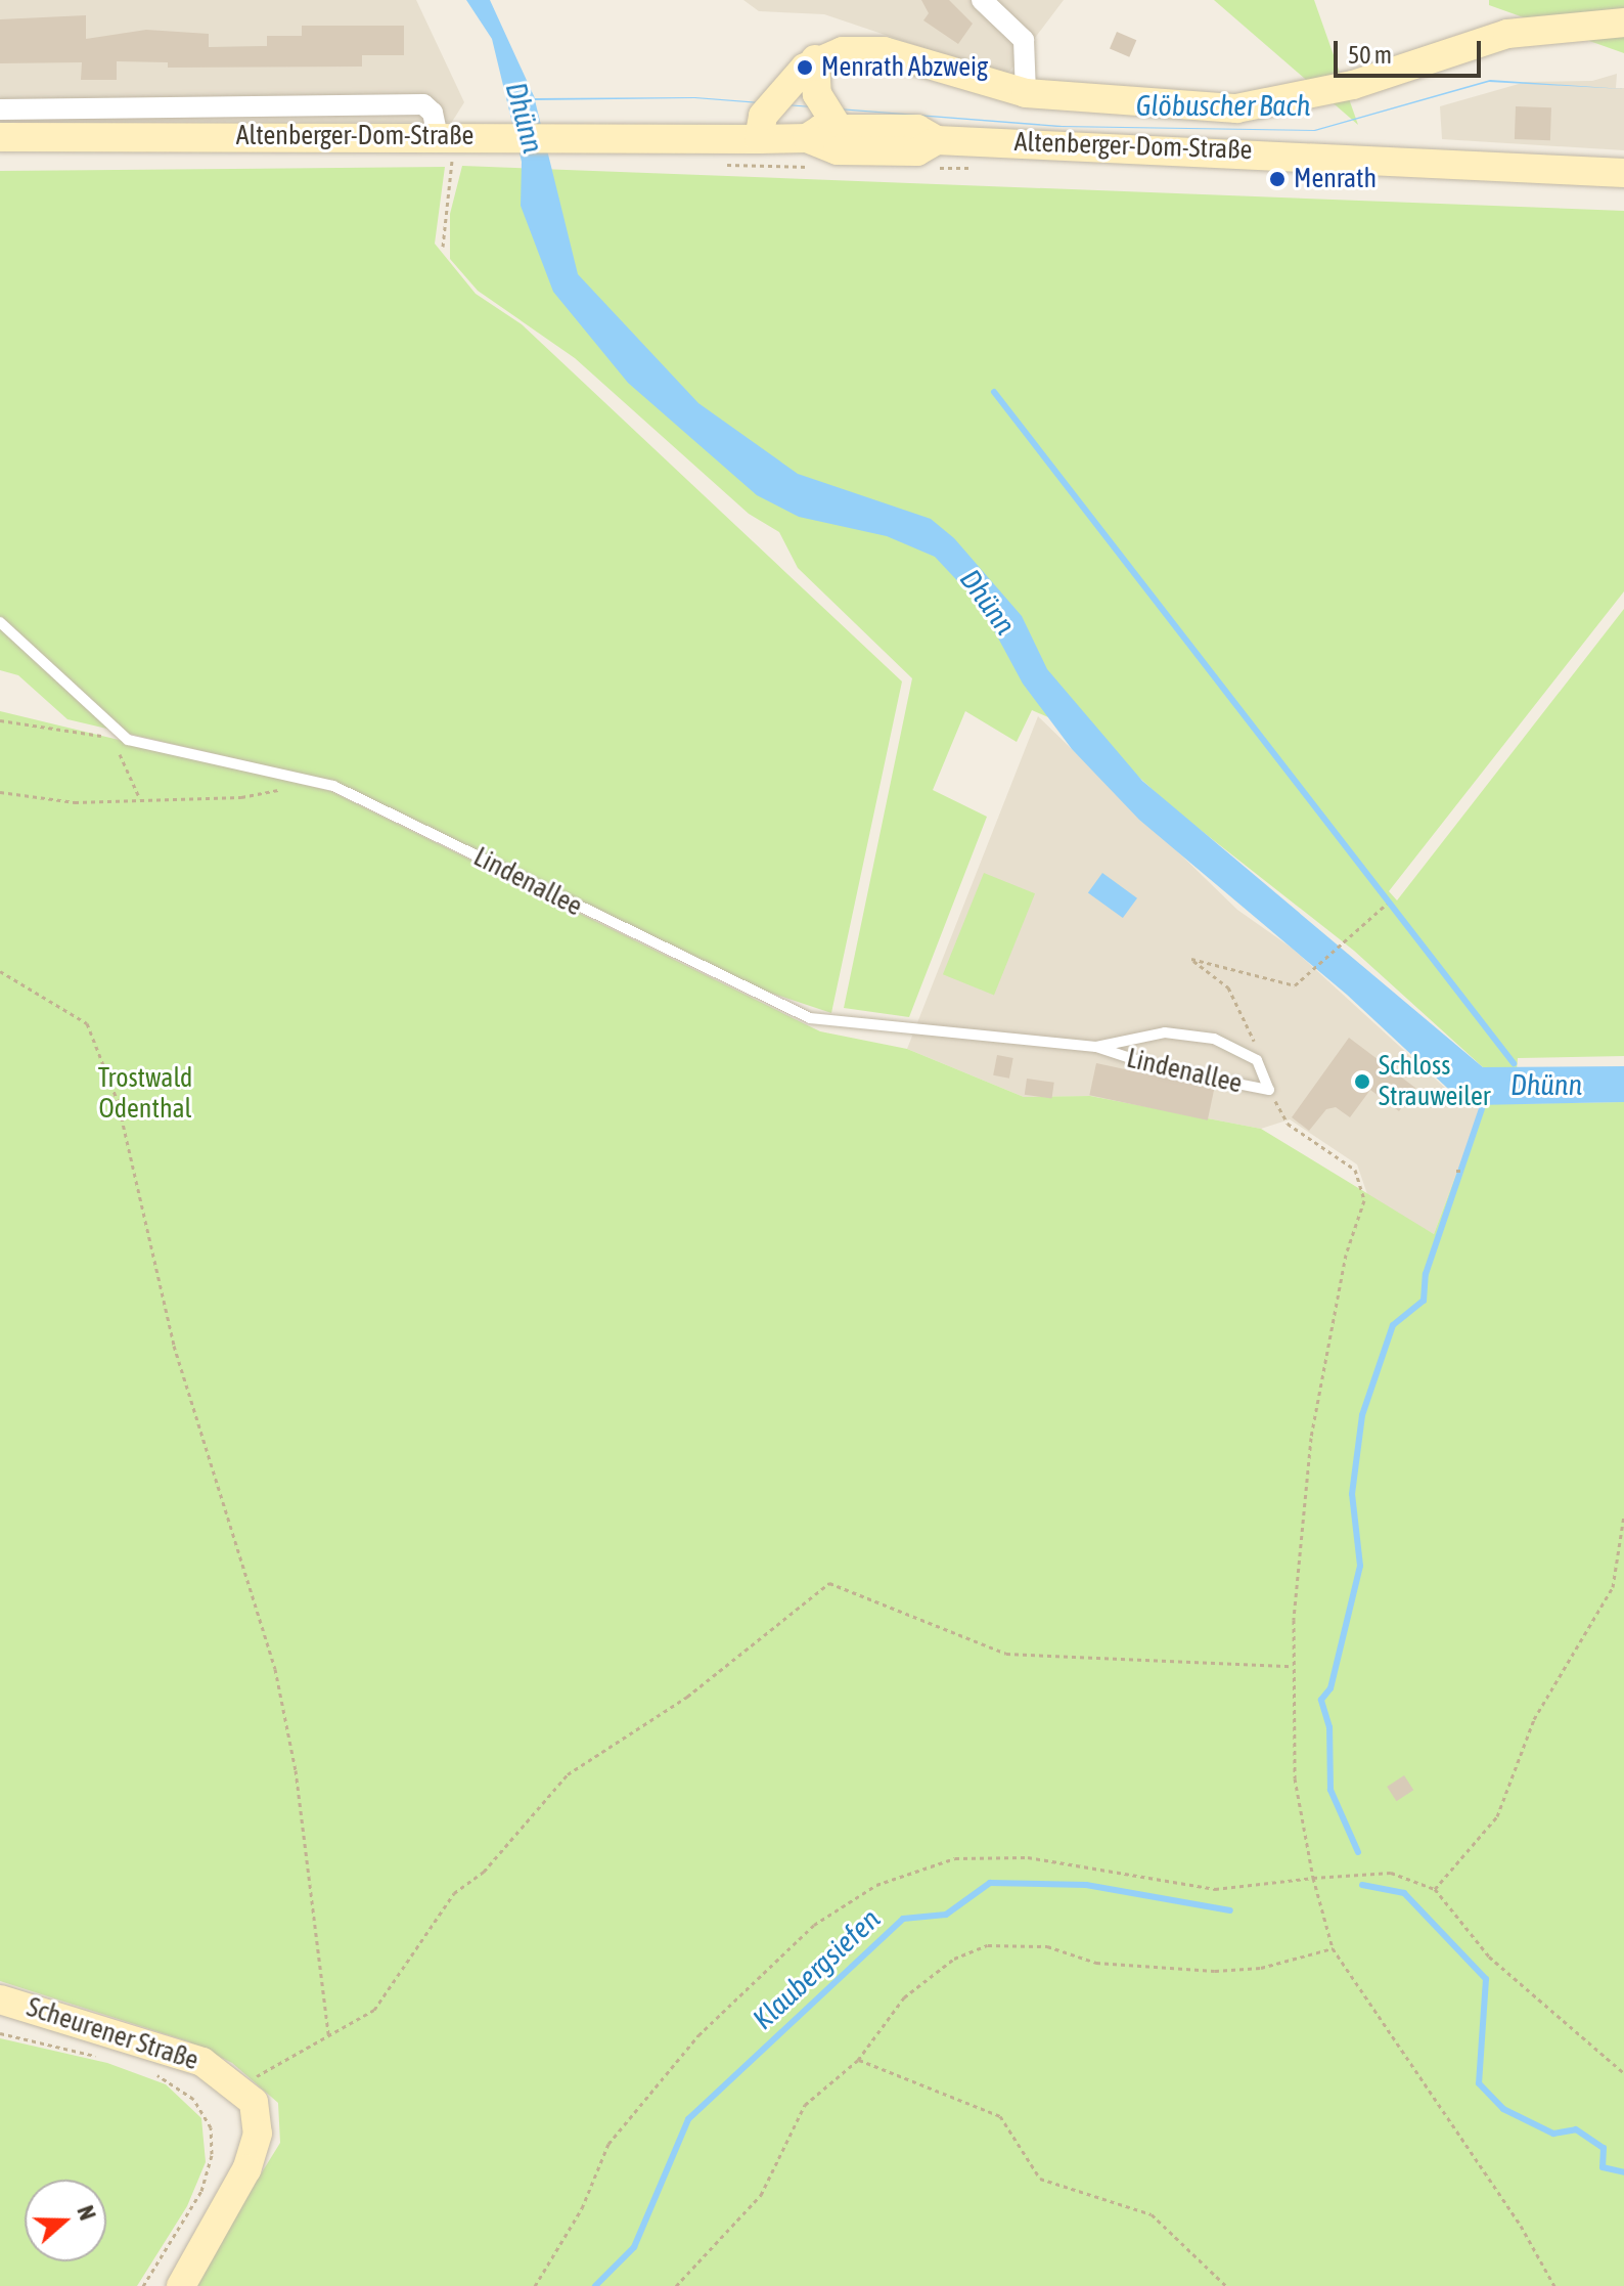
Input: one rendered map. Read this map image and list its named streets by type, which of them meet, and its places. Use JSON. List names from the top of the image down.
{
  "streets": {
    "main road": ["Altenberger-Dom-Straße", "Scheurener Straße"],
    "lane": ["Lindenallee"]
  },
  "water": ["Glöbuscher Bach", "Dhünn", "Klaubergsiefen"],
  "parks": ["Trostwald Odenthal"],
  "places": ["Menrath Abzweig", "Menrath", "Schloss Strauweiler"],
  "scale_bar": "50 m",
  "north": "right"
}
